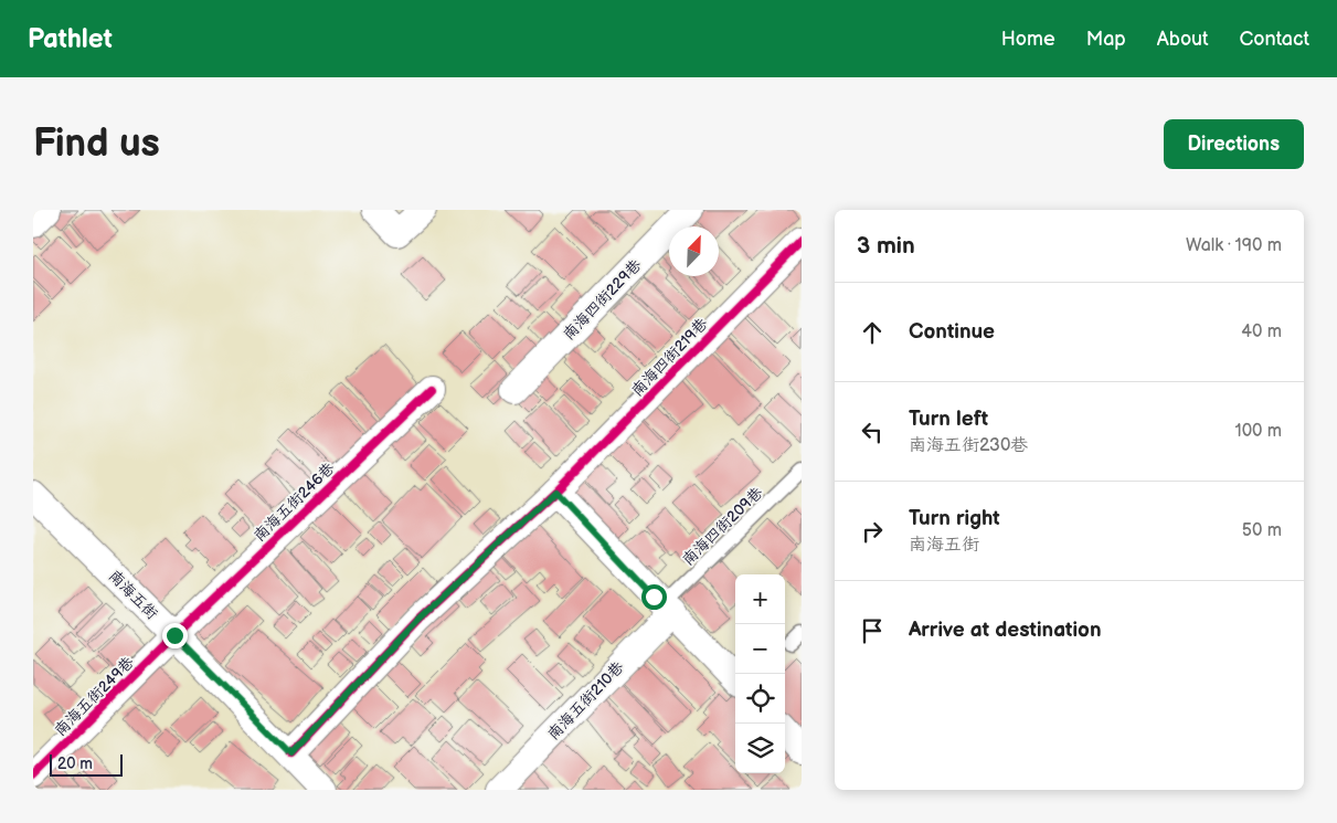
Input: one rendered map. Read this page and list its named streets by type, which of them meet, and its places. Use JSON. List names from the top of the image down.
{
  "streets": {
    "street": [
      "南海四街229巷",
      "南海四街219巷",
      "南海五街246巷",
      "南海五街",
      "南海五街249巷",
      "南海五街210巷"
    ],
    "lane": ["南海四街209巷"]
  },
  "crossings": [
    ["南海四街219巷", "南海五街"],
    ["南海五街246巷", "南海五街"],
    ["南海五街246巷", "南海五街249巷"],
    ["南海四街209巷", "南海五街210巷"],
    ["南海五街", "南海五街249巷"]
  ],
  "scale_bar": "20 m",
  "north": "top right",
  "page": {
    "header": "Pathlet",
    "nav": [
      "Home",
      "Map",
      "About",
      "Contact"
    ],
    "buttons": "Directions",
    "title": "Find us",
    "heading": ["3 min", "Walk · 190 m"],
    "list": [
      ["Continue", "40 m"],
      ["Turn left", "南海五街230巷", "100 m"],
      ["Turn right", "南海五街", "50 m"],
      "Arrive at destination"
    ],
    "map_buttons": ["+", "−"],
    "scale": "20 m"
  }
}
